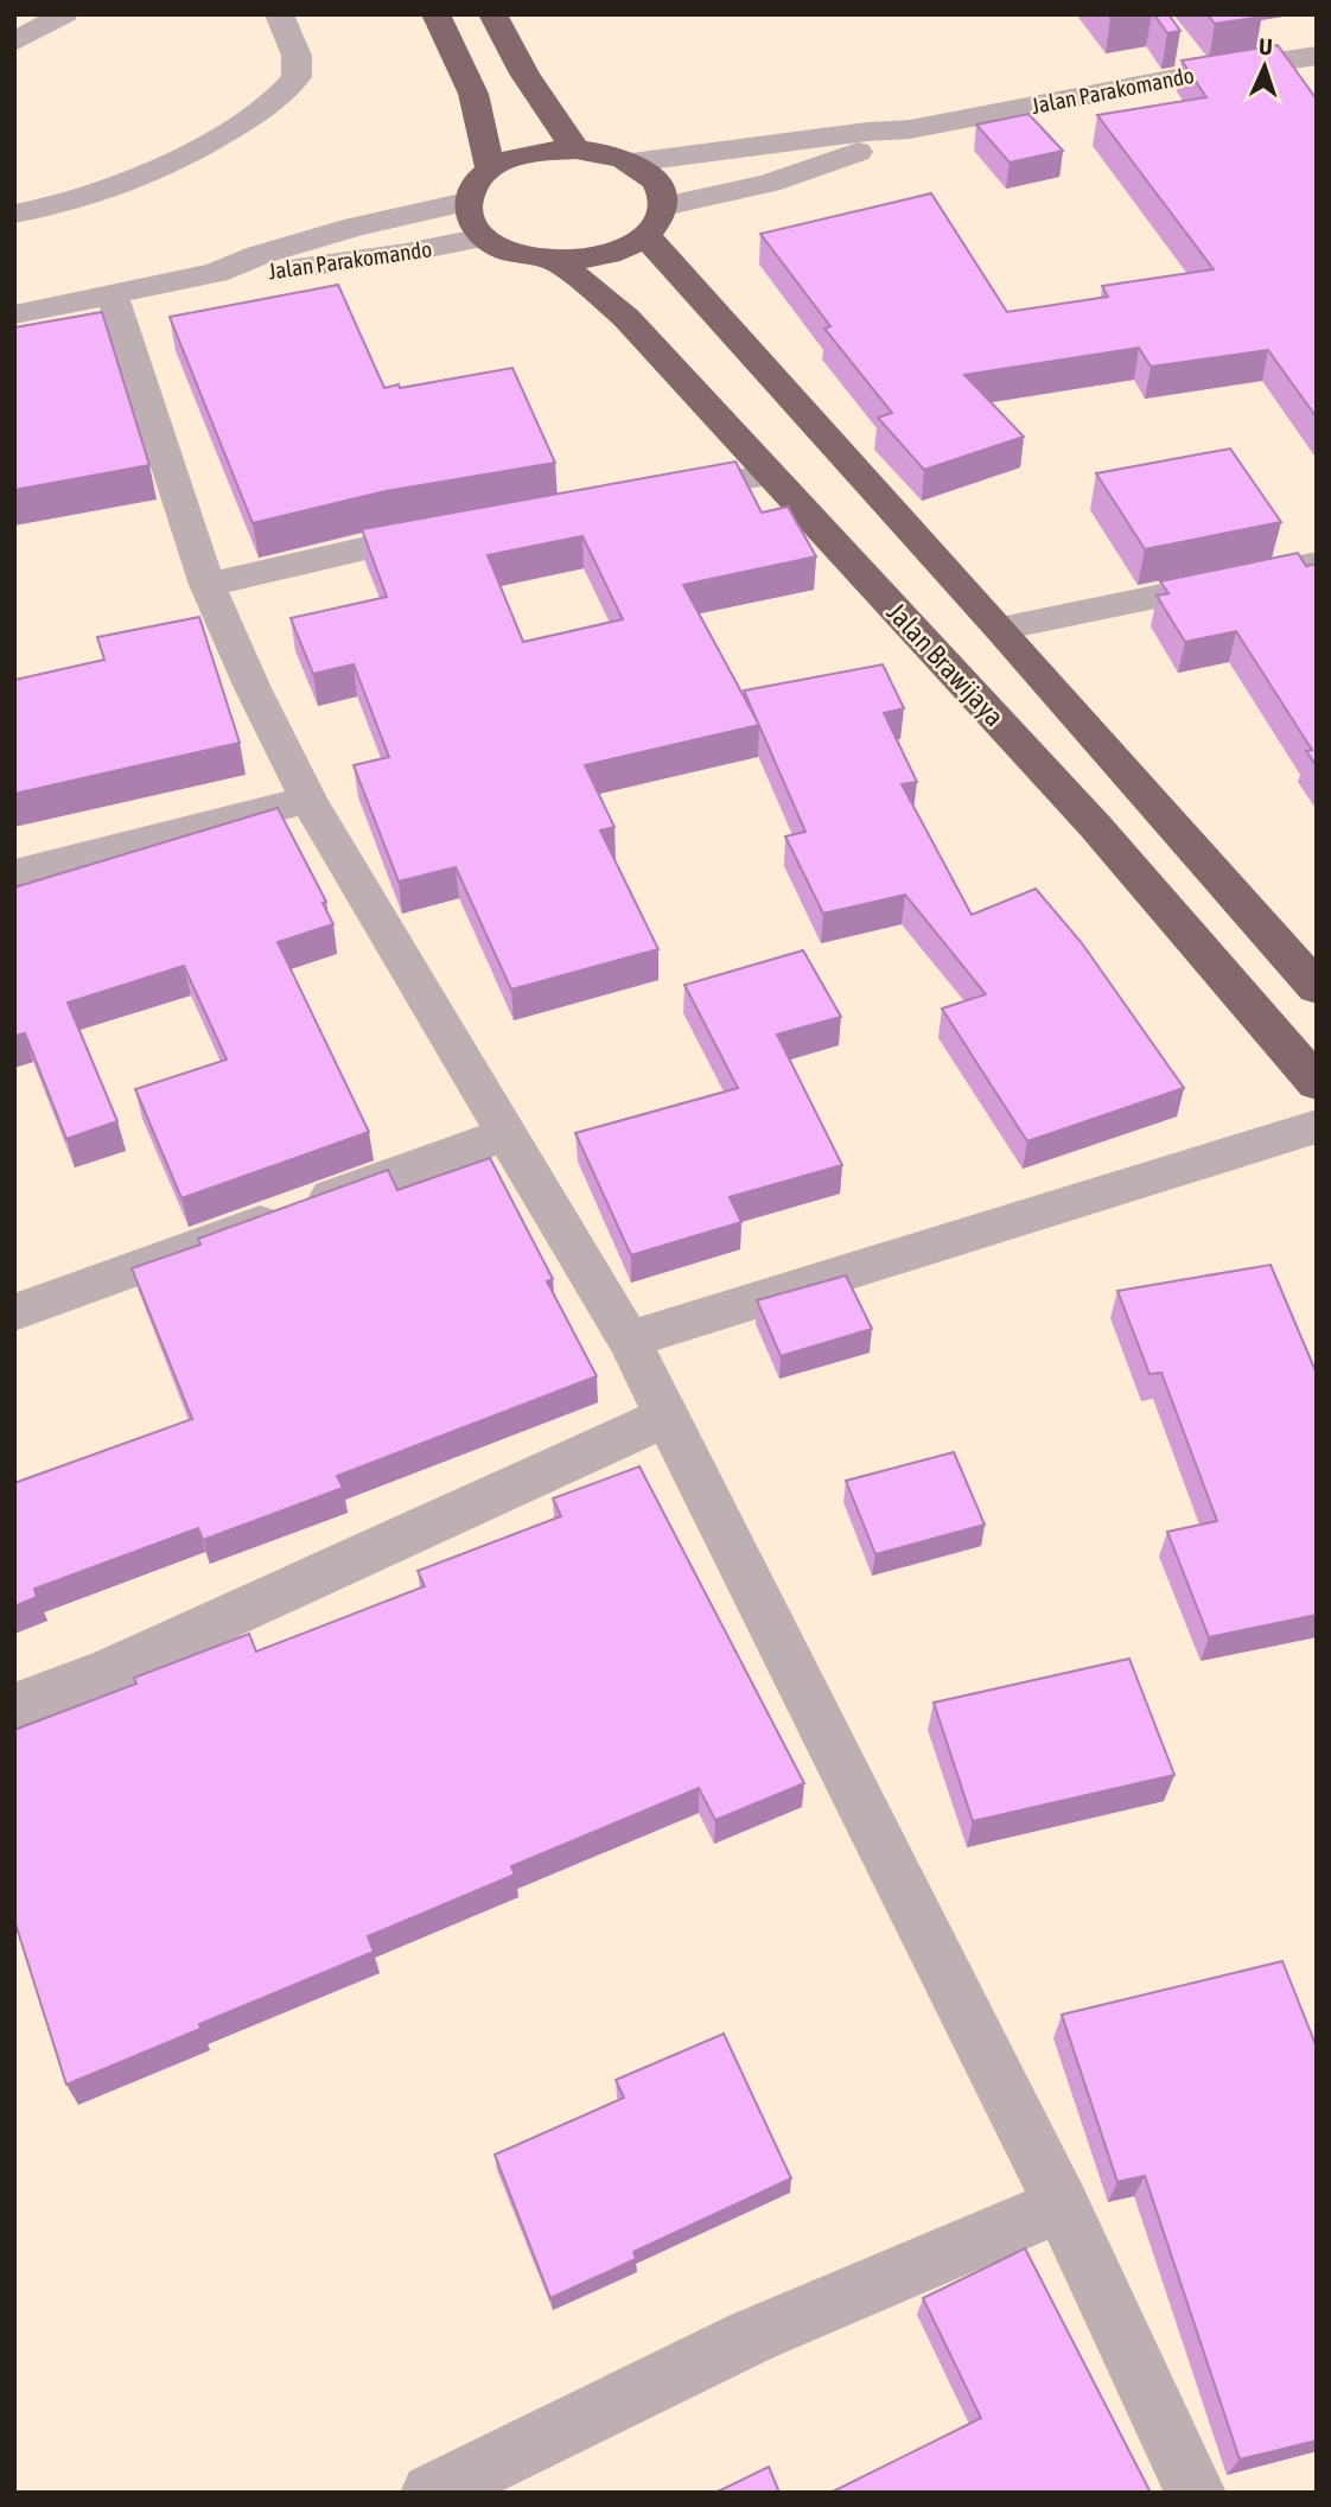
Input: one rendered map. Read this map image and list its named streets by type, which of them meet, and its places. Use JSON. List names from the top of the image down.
{
  "streets": {
    "highway": ["Jalan Brawijaya"],
    "street": ["Jalan Parakomando"]
  },
  "crossings": [
    ["Jalan Parakomando", "Jalan Brawijaya"]
  ],
  "north": "top"
}
